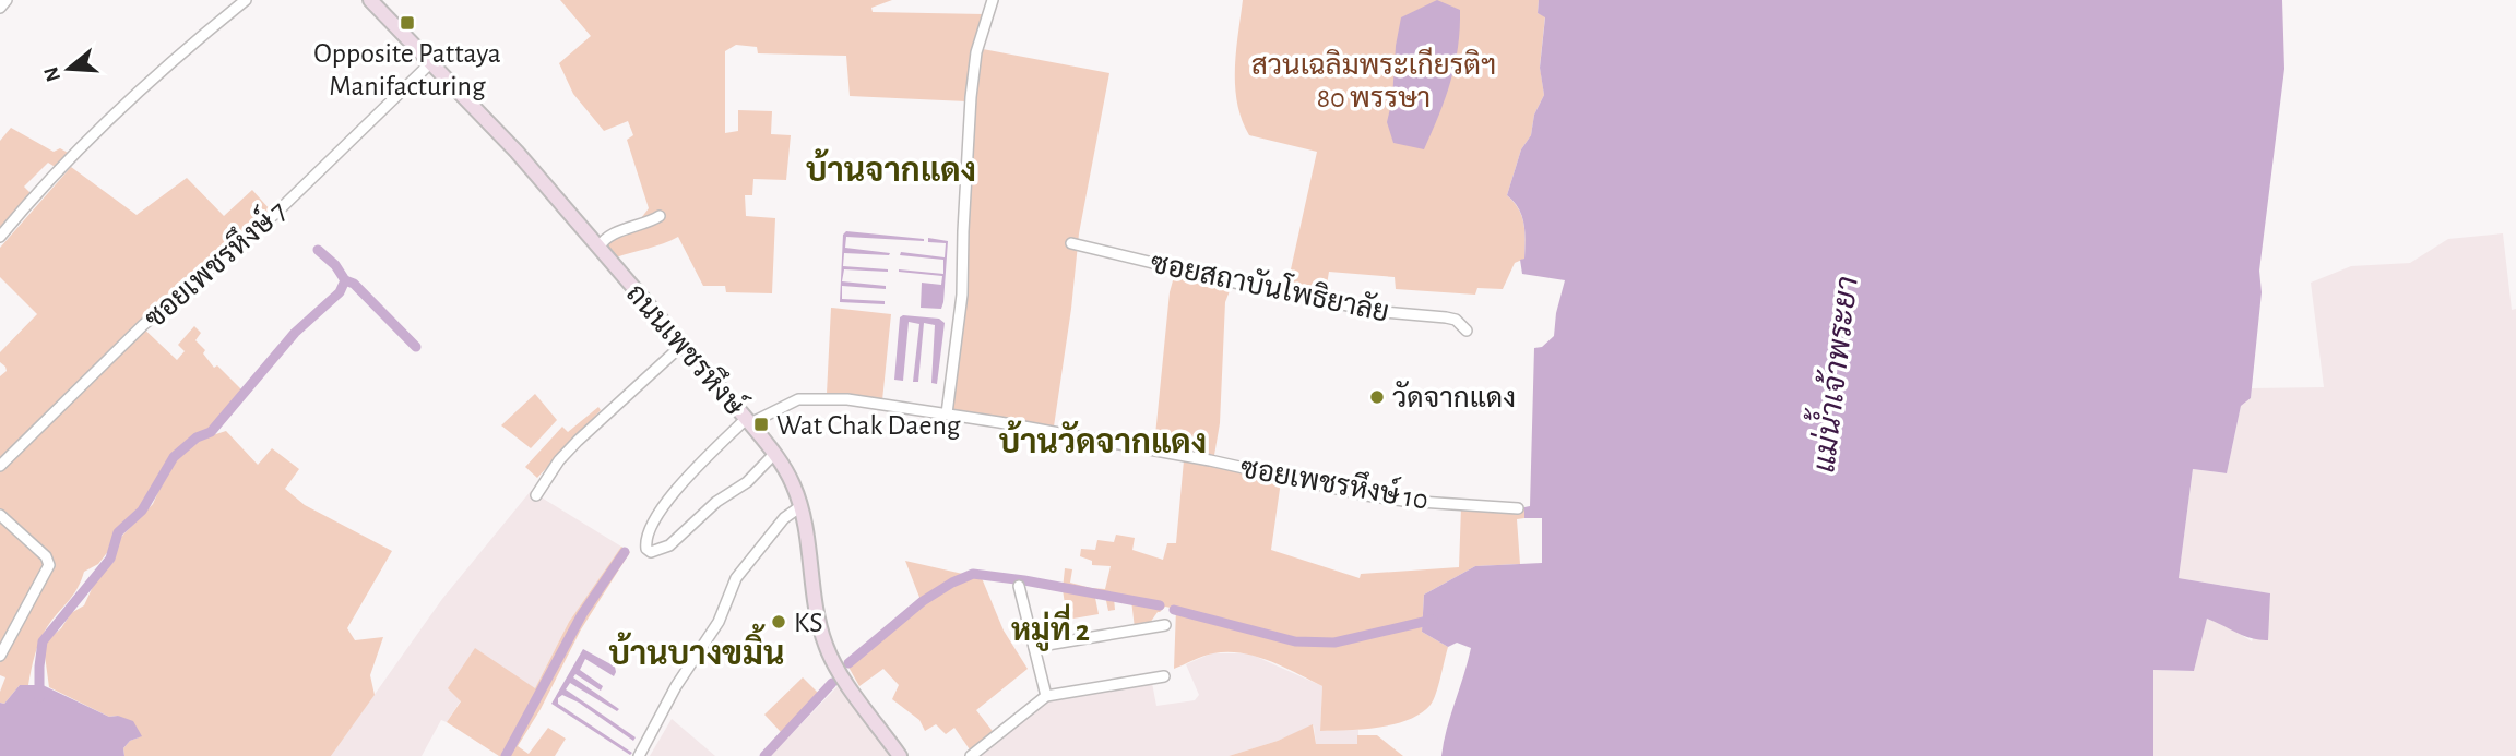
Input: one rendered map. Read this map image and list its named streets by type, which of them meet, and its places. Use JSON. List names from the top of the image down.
{
  "streets": {
    "main road": ["ถนนเพชรหึงษ์"],
    "street": ["ซอยเพชรหึงษ์ 7", "ซอยสถาบันโพธิยาลัย", "ซอยเพชรหึงษ์ 10"]
  },
  "crossings": [
    ["ซอยเพชรหึงษ์ 7", "ถนนเพชรหึงษ์"],
    ["ถนนเพชรหึงษ์", "ซอยเพชรหึงษ์ 10"]
  ],
  "districts": [
    "บ้านจากแดง",
    "บ้านวัดจากแดง",
    "หมู่ที่ 2",
    "บ้านบางขมิ้น"
  ],
  "water": ["แม่น้ำเจ้าพระยา"],
  "parks": ["สวนเฉลิมพระเกียรติฯ 80 พรรษา"],
  "places": {
    "transit": ["Opposite Pattaya Manifacturing", "Wat Chak Daeng"],
    "other": ["วัดจากแดง", "KS"]
  },
  "north": "left"
}
